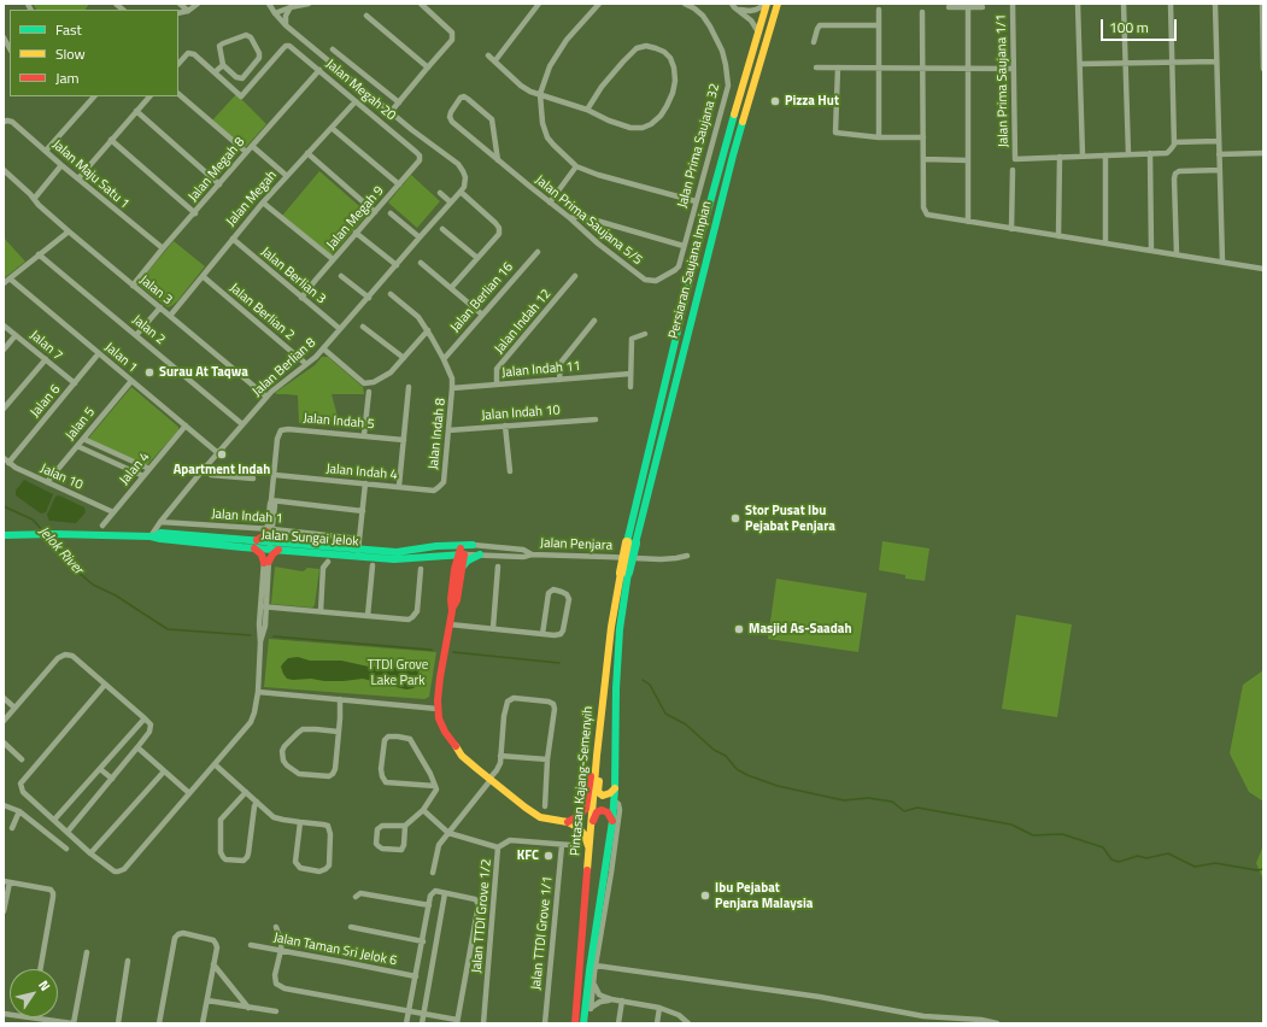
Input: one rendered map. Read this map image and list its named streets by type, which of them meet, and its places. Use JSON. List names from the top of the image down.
{
  "streets": {
    "main road": ["Persiaran Saujana Impian", "Jalan Sungai Jelok", "Pintasan Kajang-Semenyih"],
    "street": [
      "Jalan Prima Saujana 1/1",
      "Jalan Megah 20",
      "Jalan Prima Saujana 32",
      "Jalan Megah 8",
      "Jalan Maju Satu 1",
      "Jalan Megah",
      "Jalan Megah 9",
      "Jalan Prima Saujana 5/5",
      "Jalan Berlian 3",
      "Jalan 3",
      "Jalan Berlian 16",
      "Jalan Berlian 2",
      "Jalan Indah 12",
      "Jalan 2",
      "Jalan 7",
      "Jalan 1",
      "Jalan Berlian 8",
      "Jalan Indah 11",
      "Jalan 6",
      "Jalan Indah 10",
      "Jalan Indah 5",
      "Jalan 5",
      "Jalan Indah 8",
      "Jalan 4",
      "Jalan Indah 4",
      "Jalan 10",
      "Jalan Indah 1",
      "Jalan Penjara",
      "Jalan TTDI Grove 1/2",
      "Jalan TTDI Grove 1/1",
      "Jalan Taman Sri Jelok 6"
    ]
  },
  "crossings": [
    ["Jalan Megah 20", "Jalan Megah 8"],
    ["Jalan Megah 20", "Jalan Megah"],
    ["Jalan Megah 20", "Jalan Megah 9"],
    ["Jalan Prima Saujana 32", "Jalan Prima Saujana 5/5"],
    ["Jalan Megah 8", "Jalan Maju Satu 1"],
    ["Jalan Megah 8", "Jalan 3"],
    ["Jalan Megah", "Jalan Berlian 3"],
    ["Jalan Megah", "Jalan 3"],
    ["Jalan Megah", "Jalan Berlian 2"],
    ["Jalan Megah 9", "Jalan Berlian 3"],
    ["Persiaran Saujana Impian", "Pintasan Kajang-Semenyih"],
    ["Jalan Berlian 3", "Jalan Berlian 8"],
    ["Jalan 3", "Jalan Berlian 8"],
    ["Jalan Berlian 16", "Jalan Indah 8"],
    ["Jalan Berlian 2", "Jalan Berlian 8"],
    ["Jalan Indah 12", "Jalan Indah 11"],
    ["Jalan 2", "Jalan Berlian 8"],
    ["Jalan 7", "Jalan 6"],
    ["Jalan 1", "Jalan Berlian 8"],
    ["Jalan 1", "Jalan 6"],
    ["Jalan 1", "Jalan 5"],
    ["Jalan 1", "Jalan 4"],
    ["Jalan Berlian 8", "Jalan Indah 1"],
    ["Jalan Berlian 8", "Jalan Sungai Jelok"],
    ["Jalan Indah 11", "Jalan Indah 8"],
    ["Jalan 6", "Jalan 10"],
    ["Jalan Indah 10", "Jalan Indah 8"],
    ["Jalan Indah 5", "Jalan Indah 4"],
    ["Jalan 5", "Jalan 10"],
    ["Jalan Indah 8", "Jalan Indah 4"],
    ["Jalan 4", "Jalan 10"],
    ["Jalan Indah 1", "Jalan Sungai Jelok"],
    ["Jalan Sungai Jelok", "Jalan Penjara"],
    ["Jalan TTDI Grove 1/2", "Jalan TTDI Grove 1/1"]
  ],
  "water": ["Jelok River"],
  "parks": ["TTDI Grove Lake Park"],
  "places": [
    "Pizza Hut",
    "Surau At Taqwa",
    "Apartment Indah",
    "Stor Pusat Ibu Pejabat Penjara",
    "Masjid As-Saadah",
    "KFC",
    "Ibu Pejabat Penjara Malaysia"
  ],
  "legend": ["Fast", "Slow", "Jam"],
  "scale_bar": "100 m",
  "north": "top right"
}
